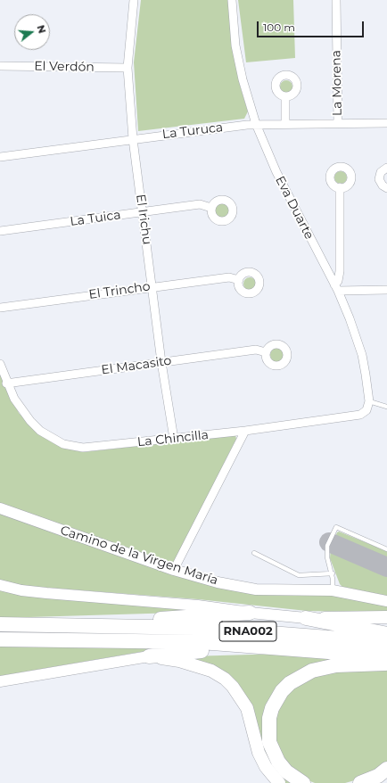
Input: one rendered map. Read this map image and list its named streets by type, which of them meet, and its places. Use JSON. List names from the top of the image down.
{
  "streets": {
    "highway": ["RNA002"],
    "main road": ["Camino de la Virgen María"],
    "street": [
      "El Verdón",
      "La Morena",
      "La Turuca",
      "Eva Duarte",
      "La Tuica",
      "El Irichu",
      "El Trincho",
      "El Macasito",
      "La Chincilla"
    ]
  },
  "crossings": [
    ["El Verdón", "El Irichu"],
    ["La Morena", "La Turuca"],
    ["La Turuca", "Eva Duarte"],
    ["La Turuca", "El Irichu"],
    ["Eva Duarte", "La Chincilla"],
    ["La Tuica", "El Irichu"],
    ["El Irichu", "El Trincho"],
    ["El Irichu", "El Macasito"],
    ["El Irichu", "La Chincilla"],
    ["El Macasito", "La Chincilla"]
  ],
  "scale_bar": "100 m",
  "north": "right"
}
